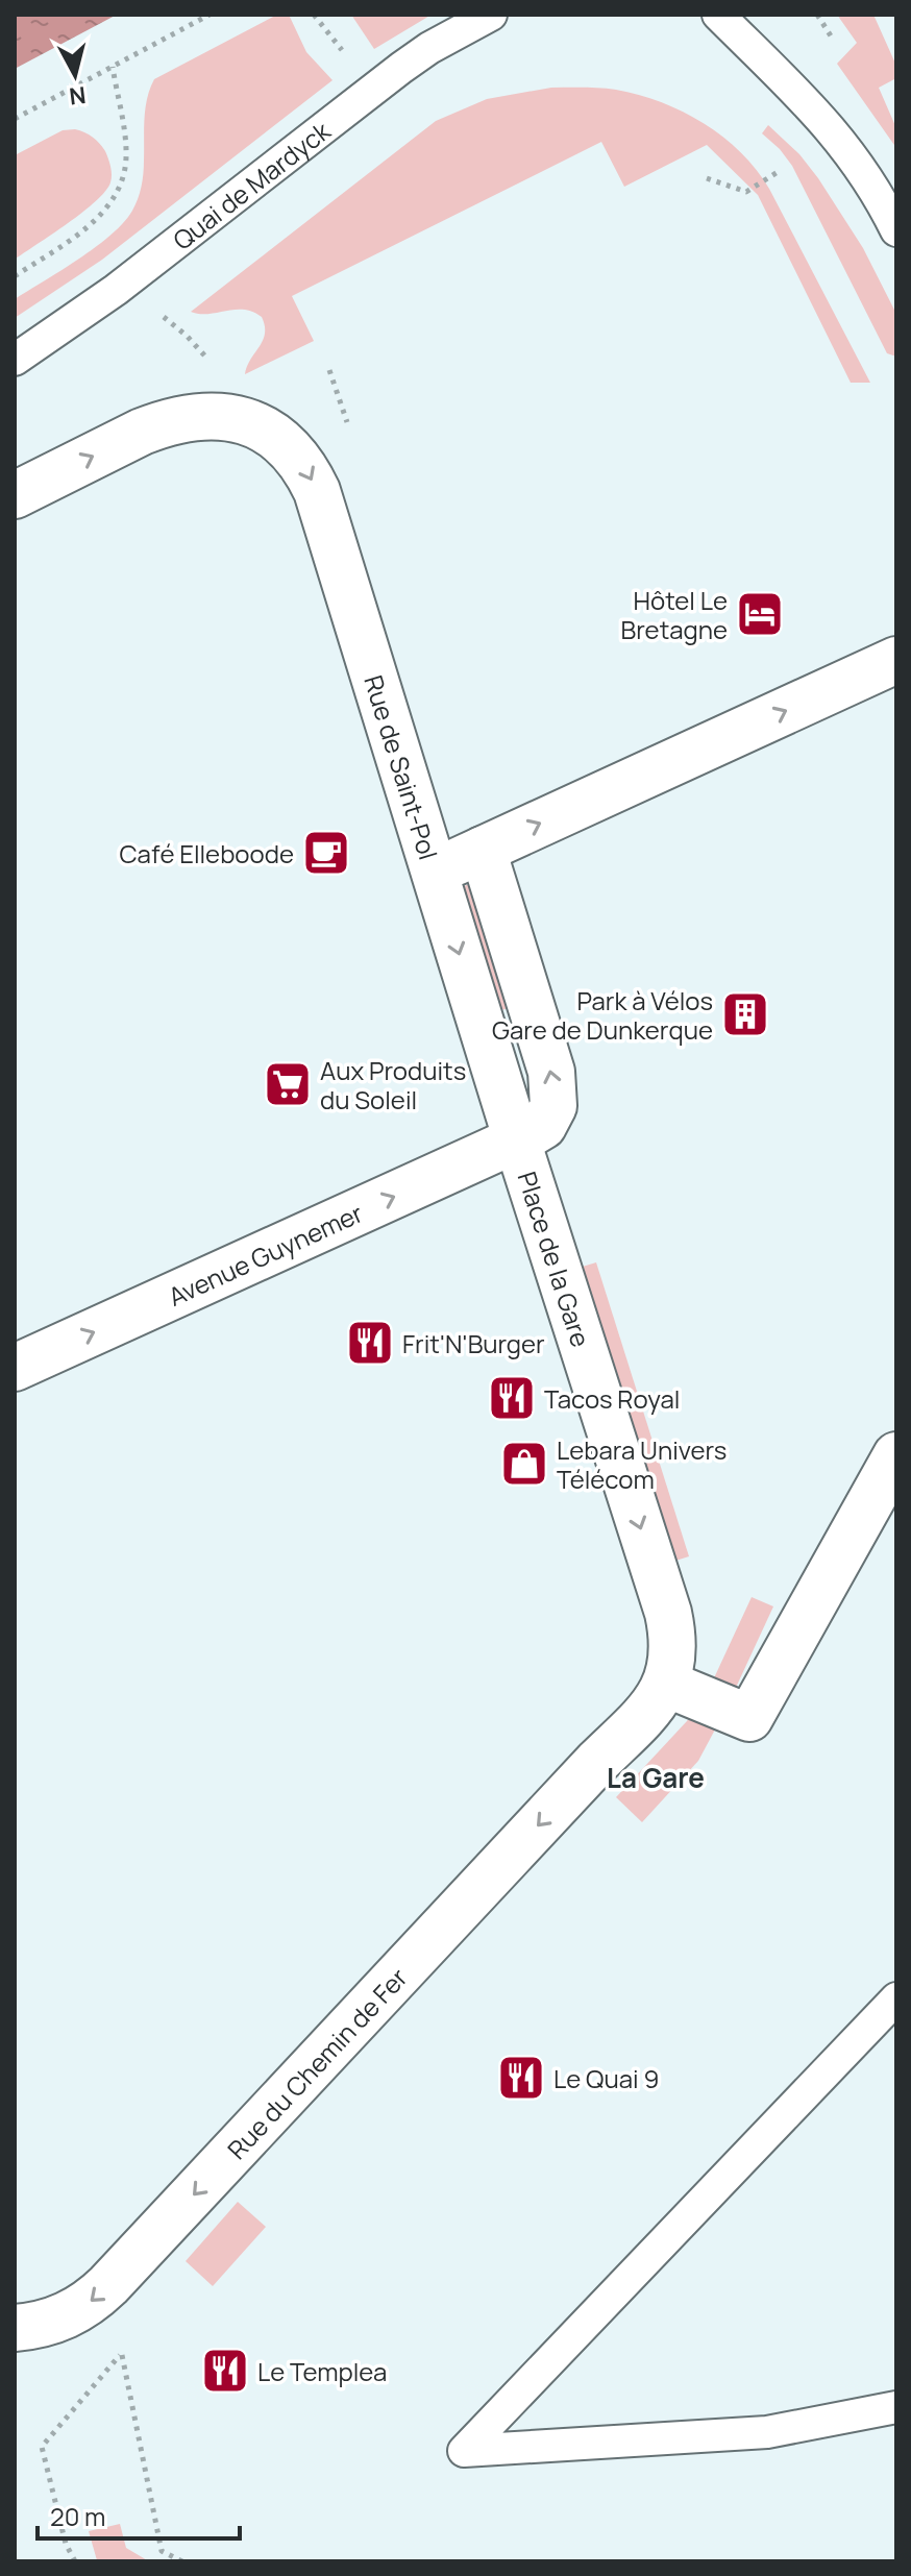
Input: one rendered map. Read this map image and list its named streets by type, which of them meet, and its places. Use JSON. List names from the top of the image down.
{
  "streets": {
    "street": [
      "Rue de Saint-Pol",
      "Avenue Guynemer",
      "Place de la Gare",
      "Rue du Chemin de Fer"
    ],
    "lane": ["Quai de Mardyck"]
  },
  "crossings": [
    ["Rue de Saint-Pol", "Avenue Guynemer"],
    ["Rue de Saint-Pol", "Place de la Gare"],
    ["Avenue Guynemer", "Place de la Gare"],
    ["Place de la Gare", "Rue du Chemin de Fer"]
  ],
  "one_way": ["Avenue Guynemer", "Rue du Chemin de Fer"],
  "districts": ["La Gare"],
  "places": {
    "hotel": ["Hôtel Le Bretagne"],
    "cafe": ["Café Elleboode"],
    "building": ["Park à Vélos Gare de Dunkerque"],
    "supermarket": ["Aux Produits du Soleil"],
    "restaurant": [
      "Frit'N'Burger",
      "Tacos Royal",
      "Le Quai 9",
      "Le Templea"
    ],
    "shop": ["Lebara Univers Télécom"]
  },
  "scale_bar": "20 m",
  "north": "bottom"
}
